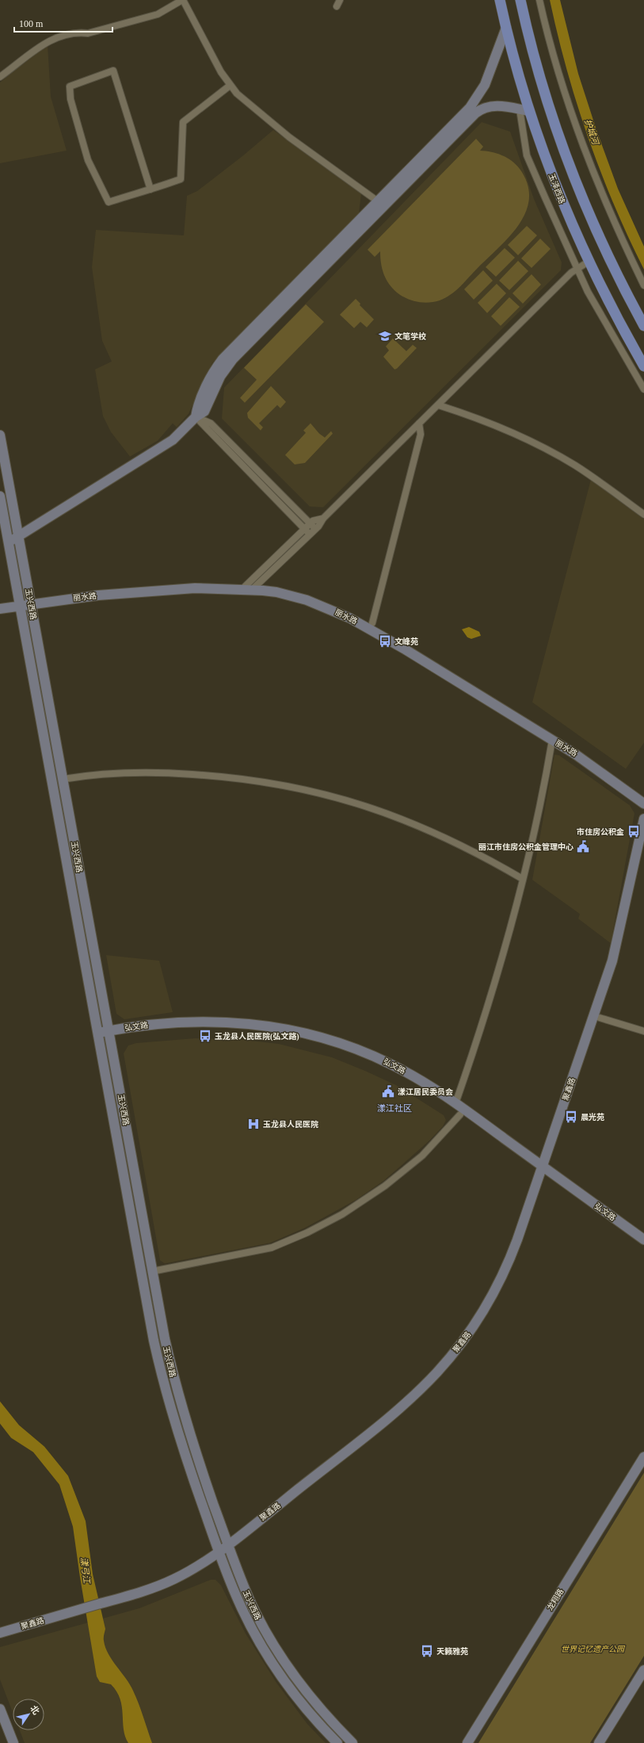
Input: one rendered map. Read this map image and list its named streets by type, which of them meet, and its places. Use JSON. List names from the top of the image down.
{
  "streets": {
    "main road": [
      "玉泽西路",
      "丽水路",
      "玉兴西路",
      "弘文路",
      "聚鑫路",
      "龙翔路"
    ]
  },
  "crossings": [
    ["丽水路", "玉兴西路"],
    ["玉兴西路", "弘文路"],
    ["玉兴西路", "聚鑫路"],
    ["弘文路", "聚鑫路"]
  ],
  "districts": ["漾江社区"],
  "water": ["护城河", "漾弓江"],
  "parks": ["世界记忆遗产公园"],
  "places": {
    "school or university": ["文笔学校"],
    "bus stop": [
      "文峰苑",
      "市住房公积金",
      "玉龙县人民医院(弘文路)",
      "晨光苑",
      "天籁雅苑"
    ],
    "public building": ["丽江市住房公积金管理中心", "漾江居民委员会"],
    "hospital": ["玉龙县人民医院"]
  },
  "scale_bar": "100 m",
  "north": "top right"
}
